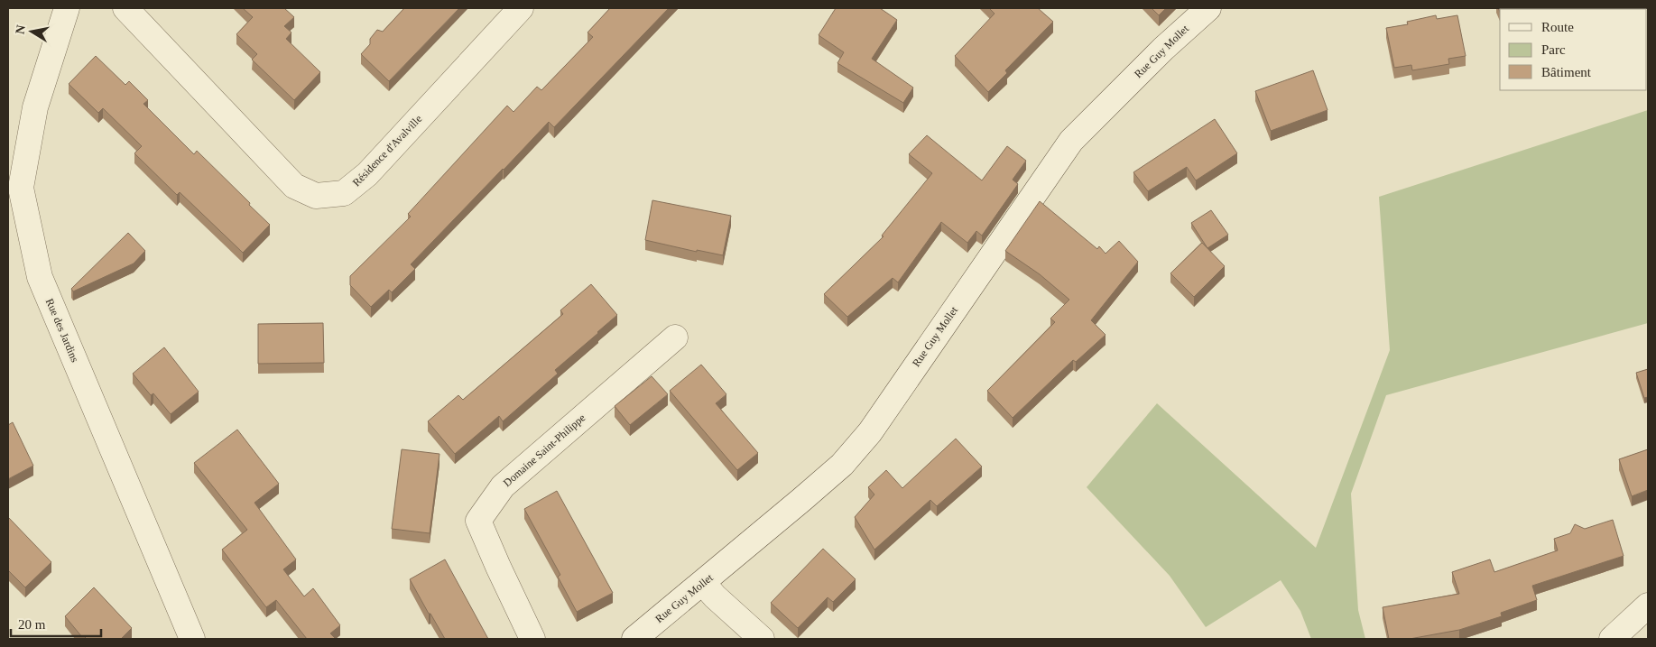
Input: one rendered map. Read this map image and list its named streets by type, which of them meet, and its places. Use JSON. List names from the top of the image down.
{
  "streets": {
    "street": [
      "Rue Guy Mollet",
      "Résidence d'Avalville",
      "Rue des Jardins",
      "Domaine Saint-Philippe"
    ]
  },
  "legend": ["Route", "Parc", "Bâtiment"],
  "scale_bar": "20 m",
  "north": "left"
}
